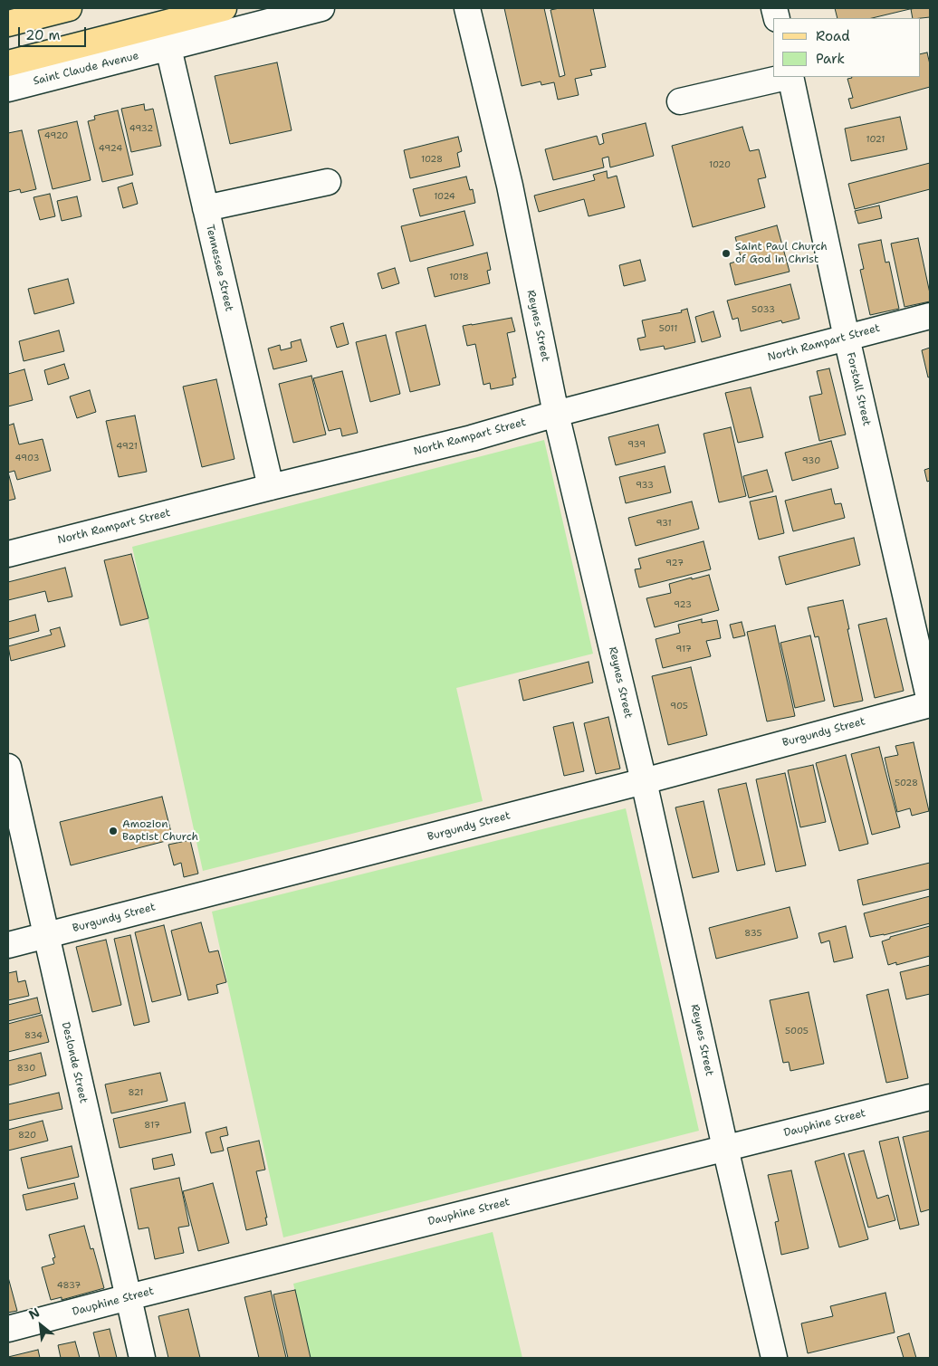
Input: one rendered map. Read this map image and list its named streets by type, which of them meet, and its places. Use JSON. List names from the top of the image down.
{
  "streets": {
    "street": [
      "Saint Claude Avenue",
      "Tennessee Street",
      "Reynes Street",
      "North Rampart Street",
      "Forstall Street",
      "Burgundy Street",
      "Deslonde Street",
      "Dauphine Street"
    ]
  },
  "crossings": [
    ["Saint Claude Avenue", "Tennessee Street"],
    ["Tennessee Street", "North Rampart Street"],
    ["Reynes Street", "North Rampart Street"],
    ["Reynes Street", "Burgundy Street"],
    ["Reynes Street", "Dauphine Street"],
    ["North Rampart Street", "Forstall Street"],
    ["Forstall Street", "Burgundy Street"],
    ["Burgundy Street", "Deslonde Street"],
    ["Deslonde Street", "Dauphine Street"]
  ],
  "places": ["Saint Paul Church of God in Christ", "Amozion Baptist Church"],
  "house_numbers": [
    "4932",
    "4920",
    "1021",
    "4924",
    "1028",
    "1020",
    "1024",
    "1018",
    "5033",
    "5011",
    "939",
    "4921",
    "4903",
    "930",
    "933",
    "931",
    "927",
    "923",
    "917",
    "905",
    "5028",
    "835",
    "5005",
    "834",
    "830",
    "821",
    "817",
    "820",
    "4837"
  ],
  "legend": ["Road", "Park"],
  "scale_bar": "20 m",
  "north": "top left"
}
